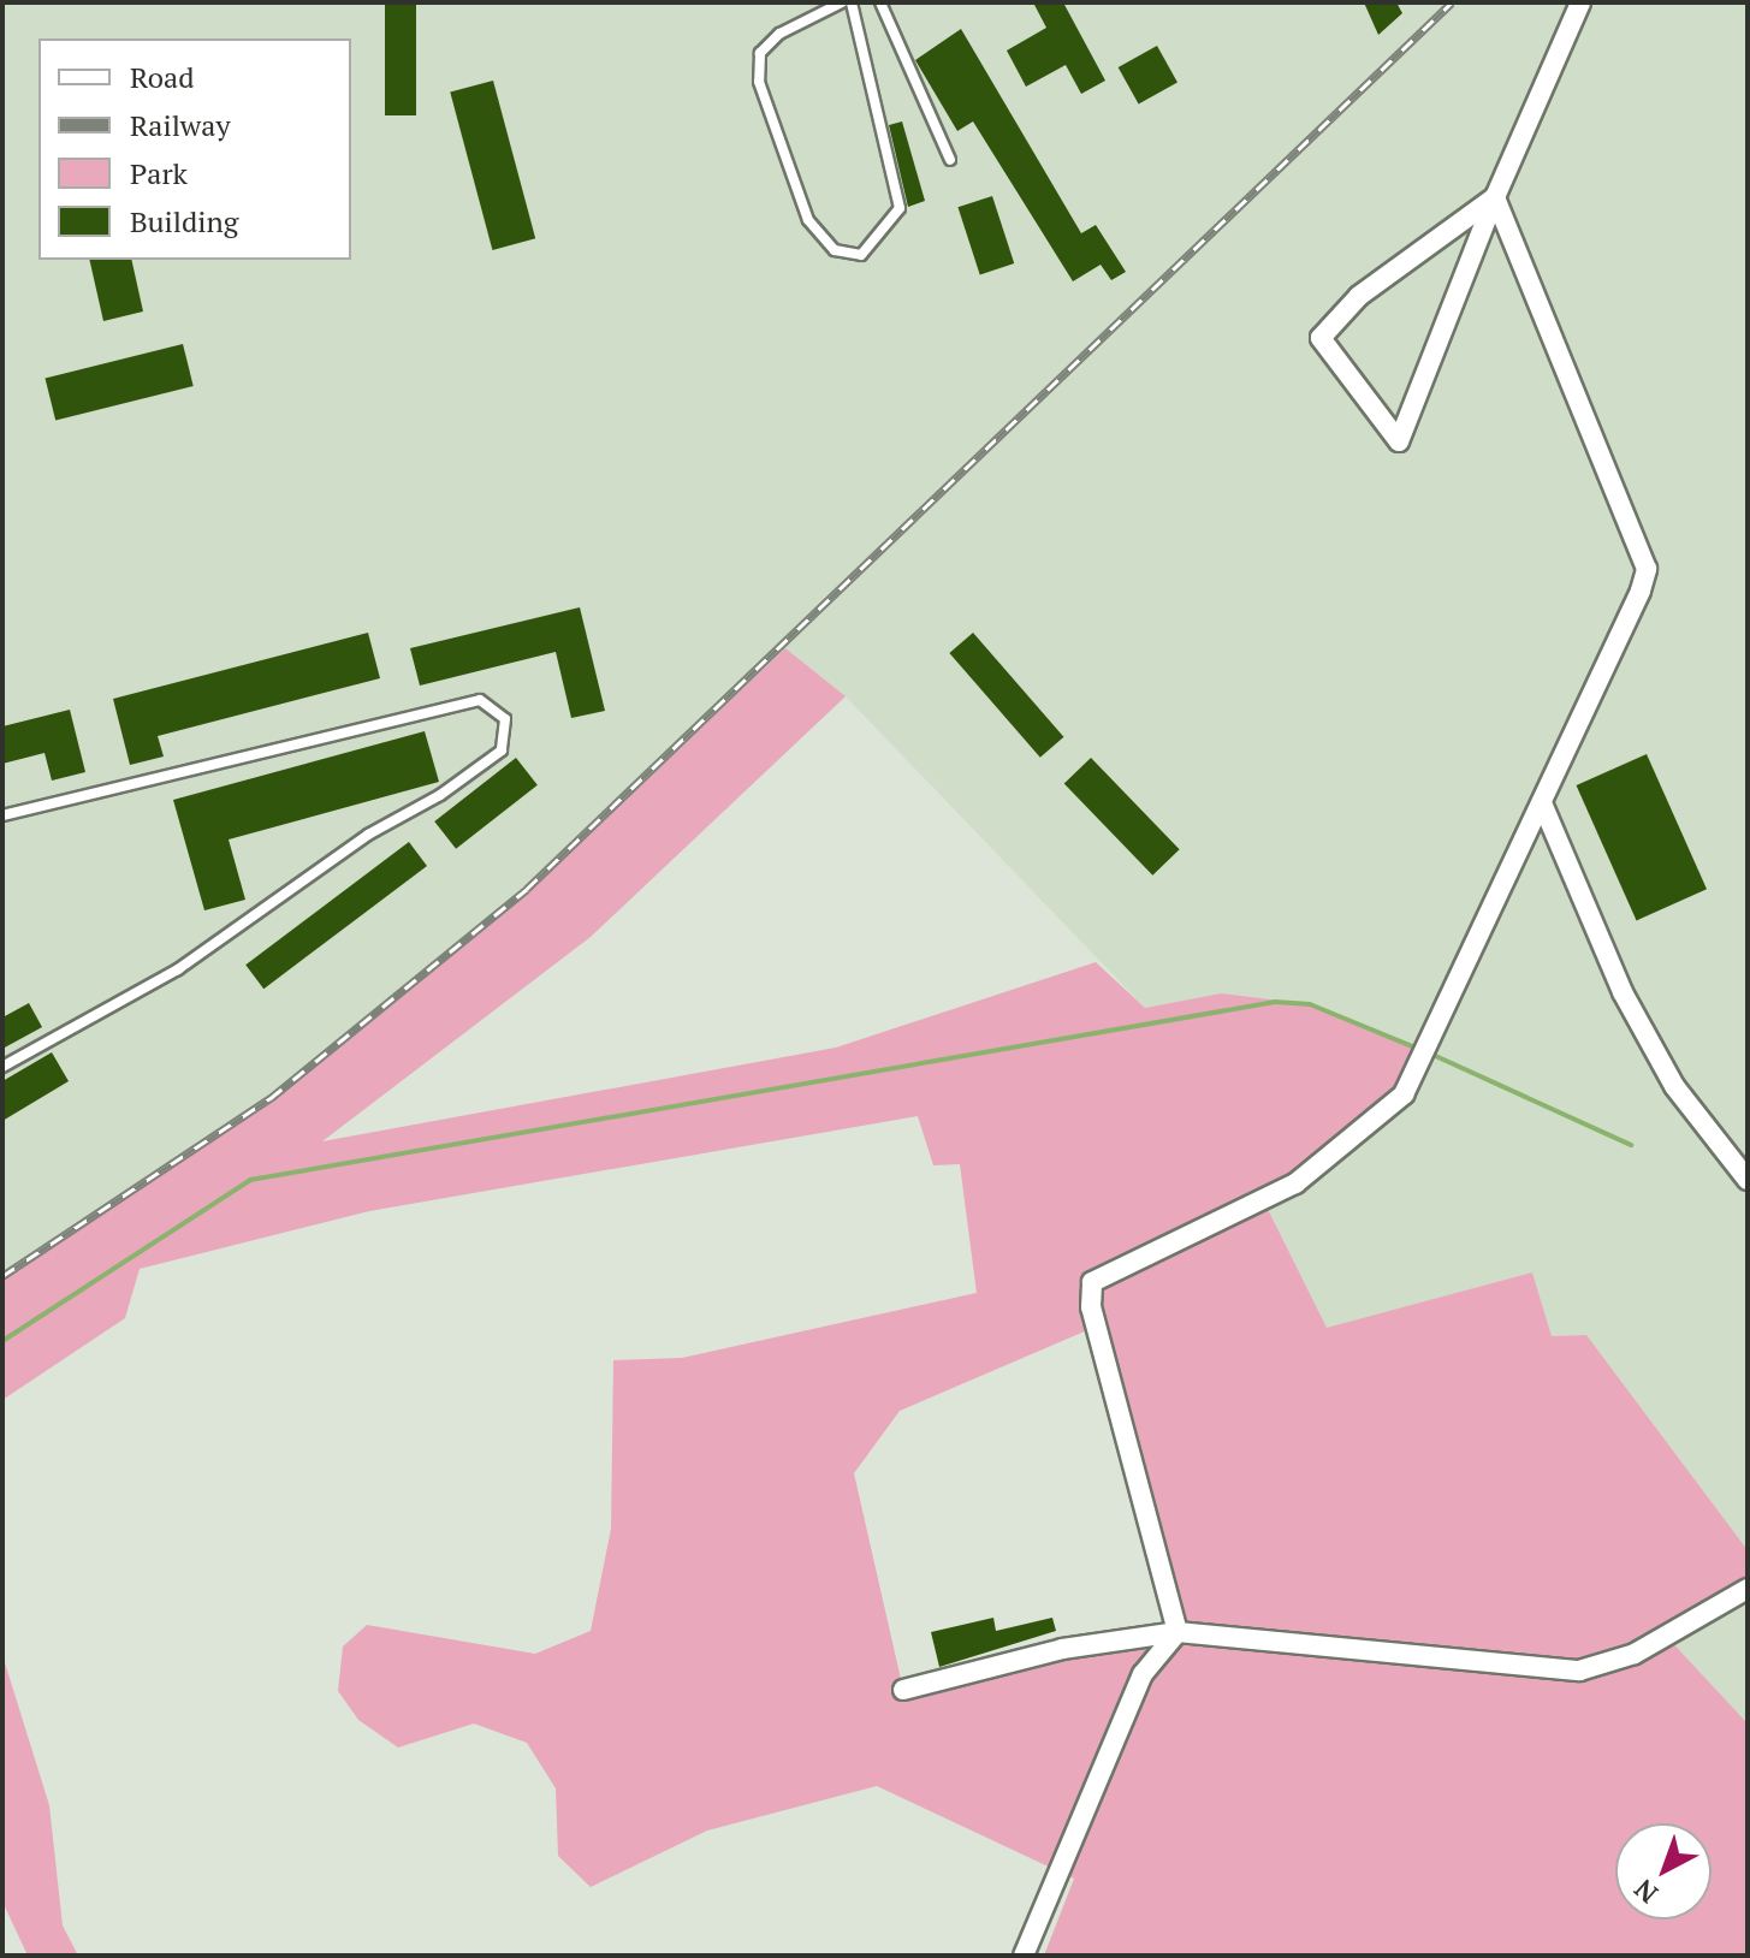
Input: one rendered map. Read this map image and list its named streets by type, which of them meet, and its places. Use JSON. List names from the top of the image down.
{
  "legend": [
    "Road",
    "Railway",
    "Park",
    "Building"
  ],
  "north": "bottom left"
}
